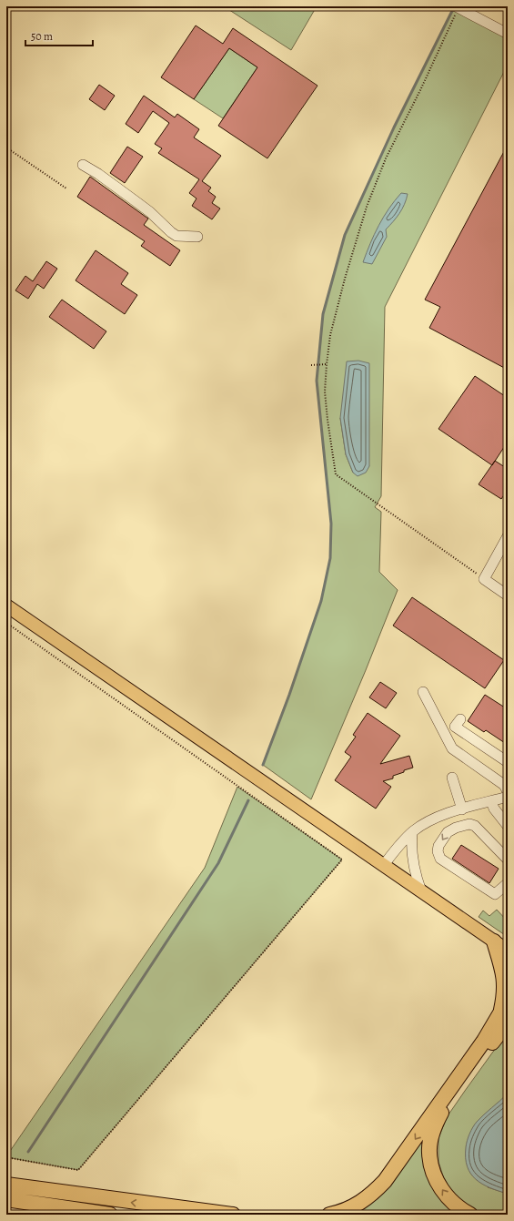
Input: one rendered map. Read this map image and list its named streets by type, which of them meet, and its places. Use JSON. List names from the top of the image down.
{
  "scale_bar": "50 m"
}
